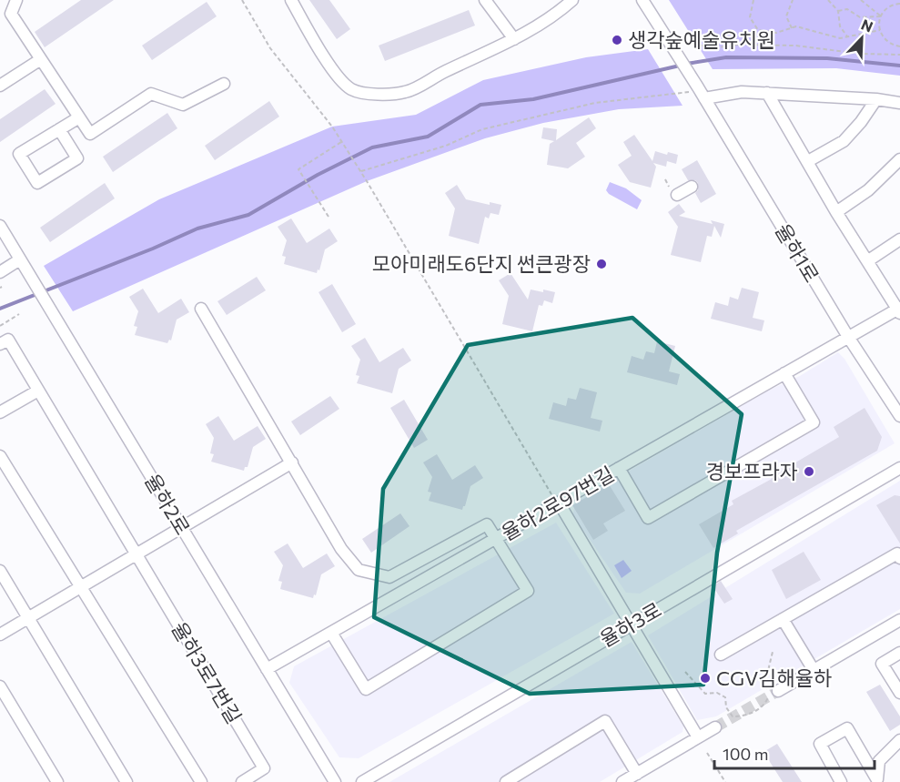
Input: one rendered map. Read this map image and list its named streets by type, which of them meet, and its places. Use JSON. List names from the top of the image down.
{
  "streets": {
    "street": [
      "율하1로",
      "율하2로97번길",
      "율하2로",
      "율하3로",
      "율하3로7번길"
    ]
  },
  "crossings": [
    ["율하1로", "율하2로97번길"],
    ["율하2로97번길", "율하2로"]
  ],
  "places": [
    "생각숲예술유치원",
    "모아미래도6단지 썬큰광장",
    "경보프라자",
    "CGV김해율하"
  ],
  "scale_bar": "100 m",
  "north": "top right"
}
